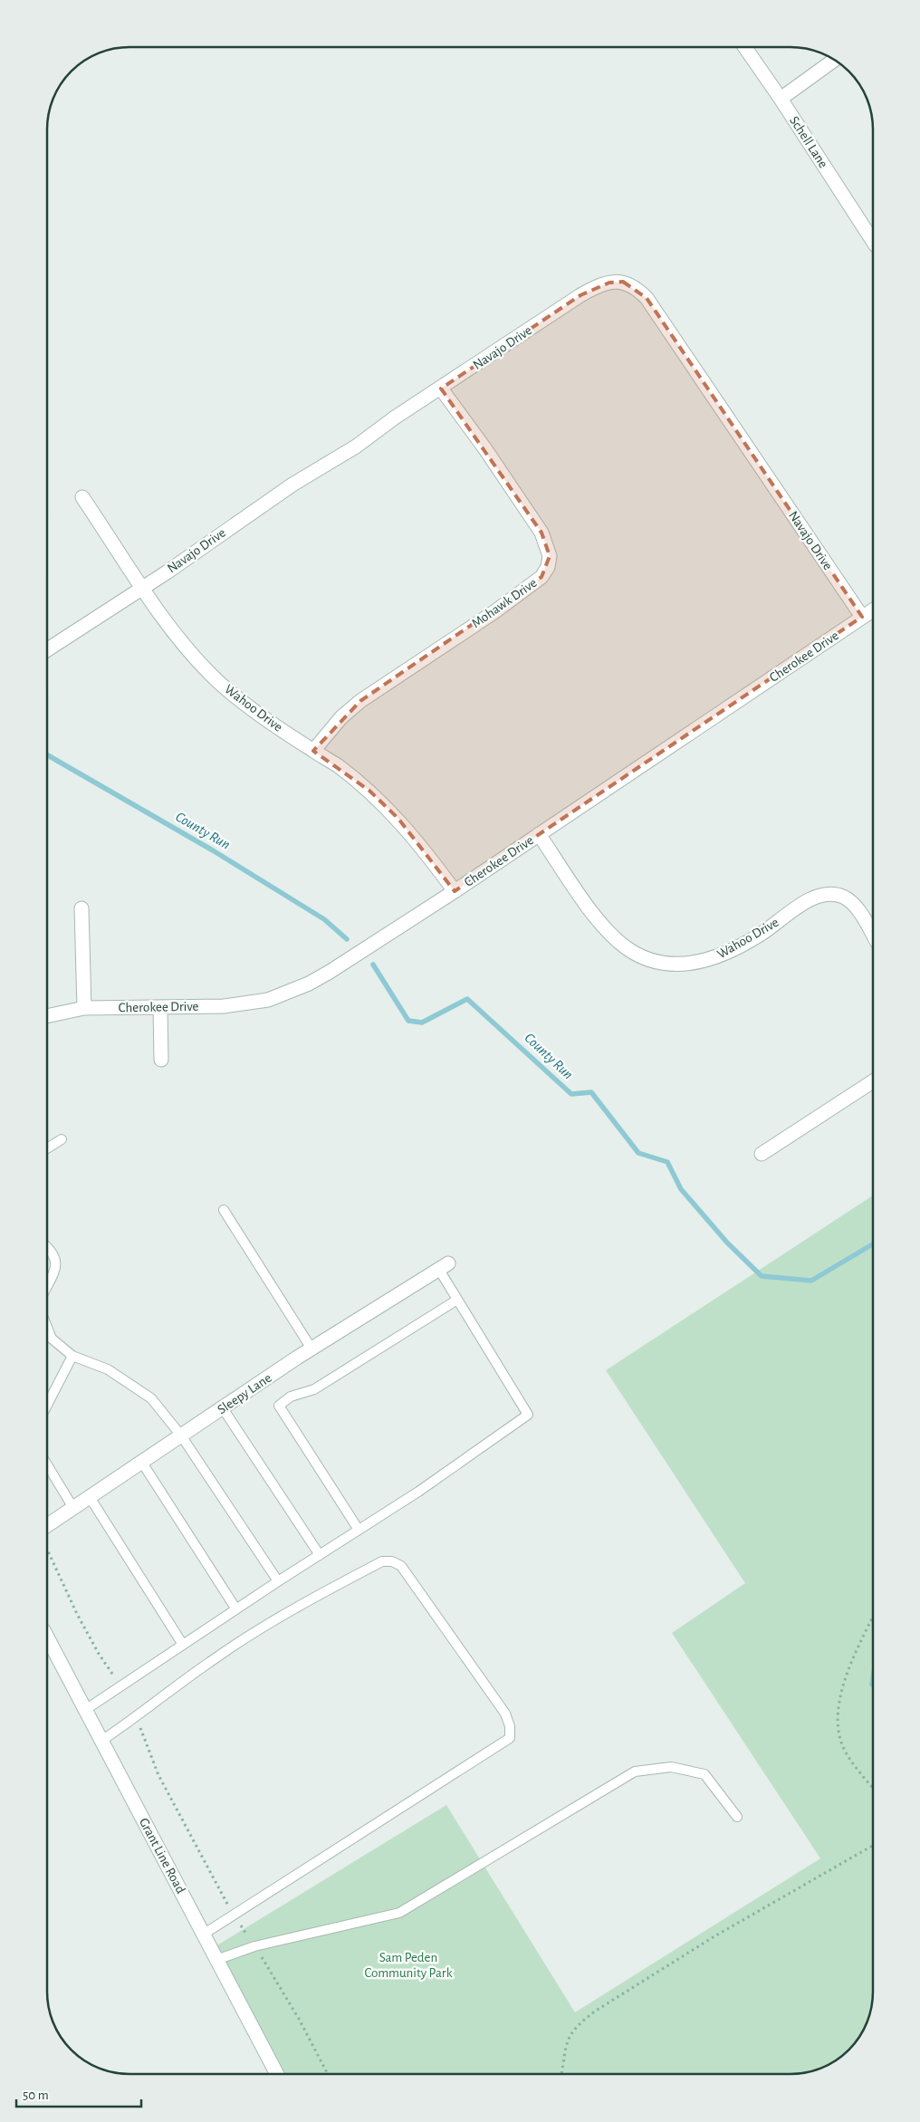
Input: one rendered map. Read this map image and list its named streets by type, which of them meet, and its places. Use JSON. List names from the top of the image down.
{
  "streets": {
    "street": [
      "Schell Lane",
      "Navajo Drive",
      "Mohawk Drive",
      "Cherokee Drive",
      "Wahoo Drive",
      "Sleepy Lane",
      "Grant Line Road"
    ]
  },
  "crossings": [
    ["Navajo Drive", "Mohawk Drive"],
    ["Navajo Drive", "Cherokee Drive"],
    ["Navajo Drive", "Wahoo Drive"],
    ["Mohawk Drive", "Wahoo Drive"],
    ["Cherokee Drive", "Wahoo Drive"]
  ],
  "water": ["County Run"],
  "parks": ["Sam Peden Community Park"],
  "scale_bar": "50 m"
}
